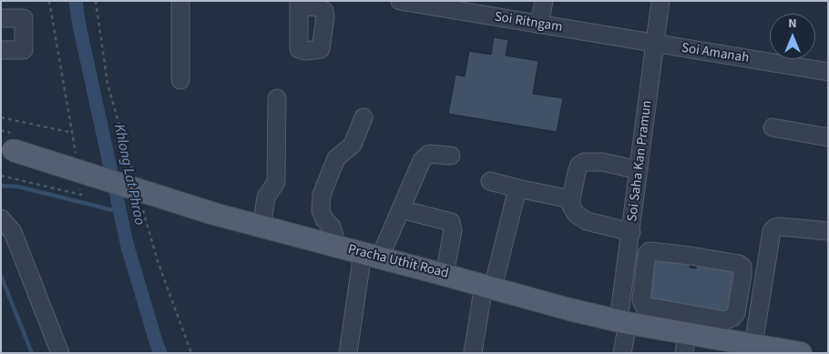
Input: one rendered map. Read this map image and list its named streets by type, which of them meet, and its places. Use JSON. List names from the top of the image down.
{
  "streets": {
    "main road": ["Pracha Uthit Road"],
    "street": ["Soi Ritngam", "Soi Amanah", "Soi Saha Kan Pramun"]
  },
  "crossings": [
    ["Soi Ritngam", "Soi Amanah"],
    ["Soi Ritngam", "Soi Saha Kan Pramun"],
    ["Soi Amanah", "Soi Saha Kan Pramun"],
    ["Soi Saha Kan Pramun", "Pracha Uthit Road"]
  ],
  "water": ["Khlong Lat Phrao"],
  "north": "top"
}
